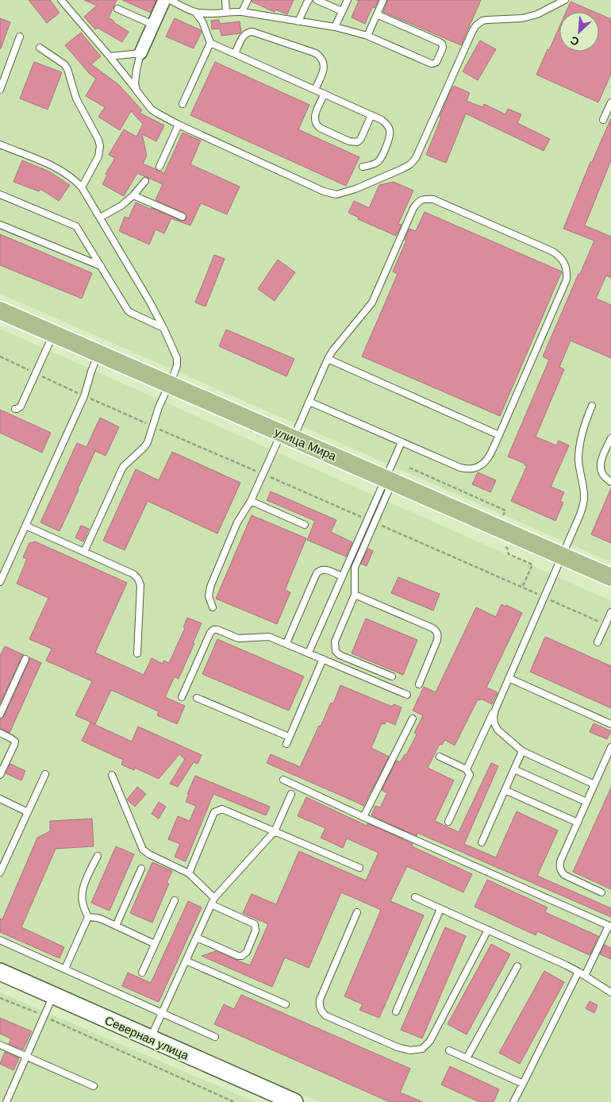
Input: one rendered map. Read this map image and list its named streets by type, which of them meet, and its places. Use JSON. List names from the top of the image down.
{
  "streets": {
    "main road": ["улица Мира", "Северная улица"]
  },
  "north": "bottom left"
}
